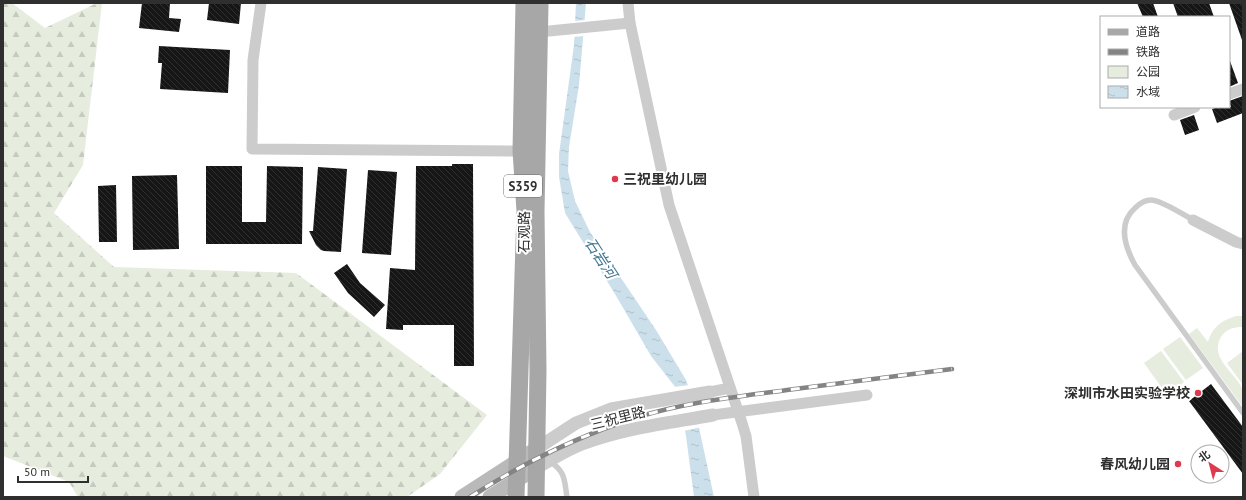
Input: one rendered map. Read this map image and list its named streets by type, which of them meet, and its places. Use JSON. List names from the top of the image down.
{
  "streets": {
    "main road": ["S359", "石观路"],
    "street": ["三祝里路"]
  },
  "crossings": [
    ["S359", "石观路"],
    ["石观路", "三祝里路"]
  ],
  "water": ["石岩河"],
  "places": ["三祝里幼儿园", "深圳市水田实验学校", "春风幼儿园"],
  "legend": [
    "道路",
    "铁路",
    "公园",
    "水域"
  ],
  "scale_bar": "50 m",
  "north": "top left"
}
